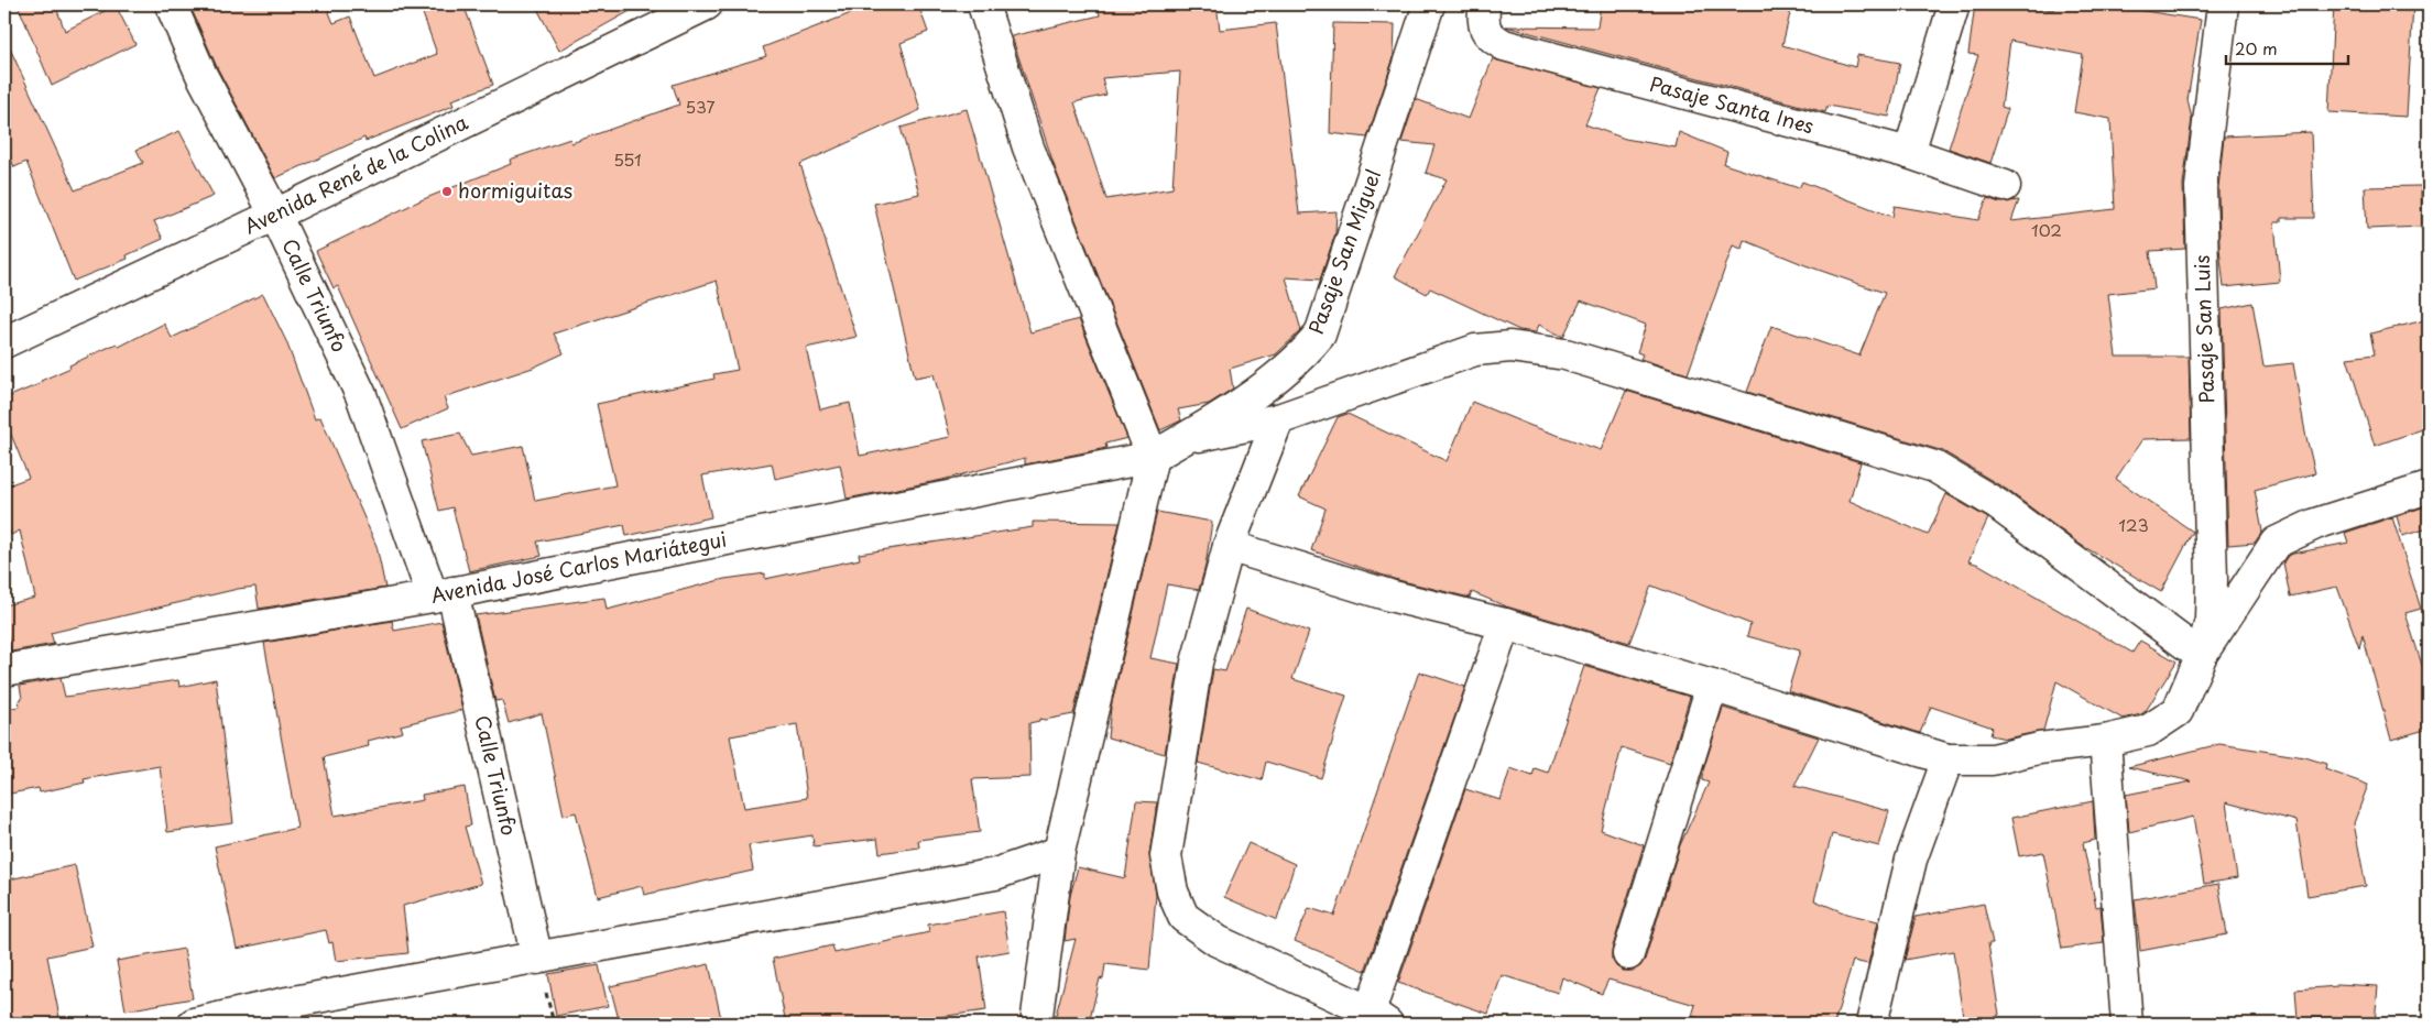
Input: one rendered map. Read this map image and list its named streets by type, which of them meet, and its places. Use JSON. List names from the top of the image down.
{
  "streets": {
    "street": [
      "Pasaje Santa Ines",
      "Avenida René de la Colina",
      "Pasaje San Miguel",
      "Calle Triunfo",
      "Pasaje San Luis",
      "Avenida José Carlos Mariátegui"
    ]
  },
  "crossings": [
    ["Avenida René de la Colina", "Calle Triunfo"],
    ["Pasaje San Miguel", "Avenida José Carlos Mariátegui"],
    ["Calle Triunfo", "Avenida José Carlos Mariátegui"]
  ],
  "places": ["hormiguitas"],
  "house_numbers": [
    "537",
    "551",
    "102",
    "123"
  ],
  "scale_bar": "20 m"
}
